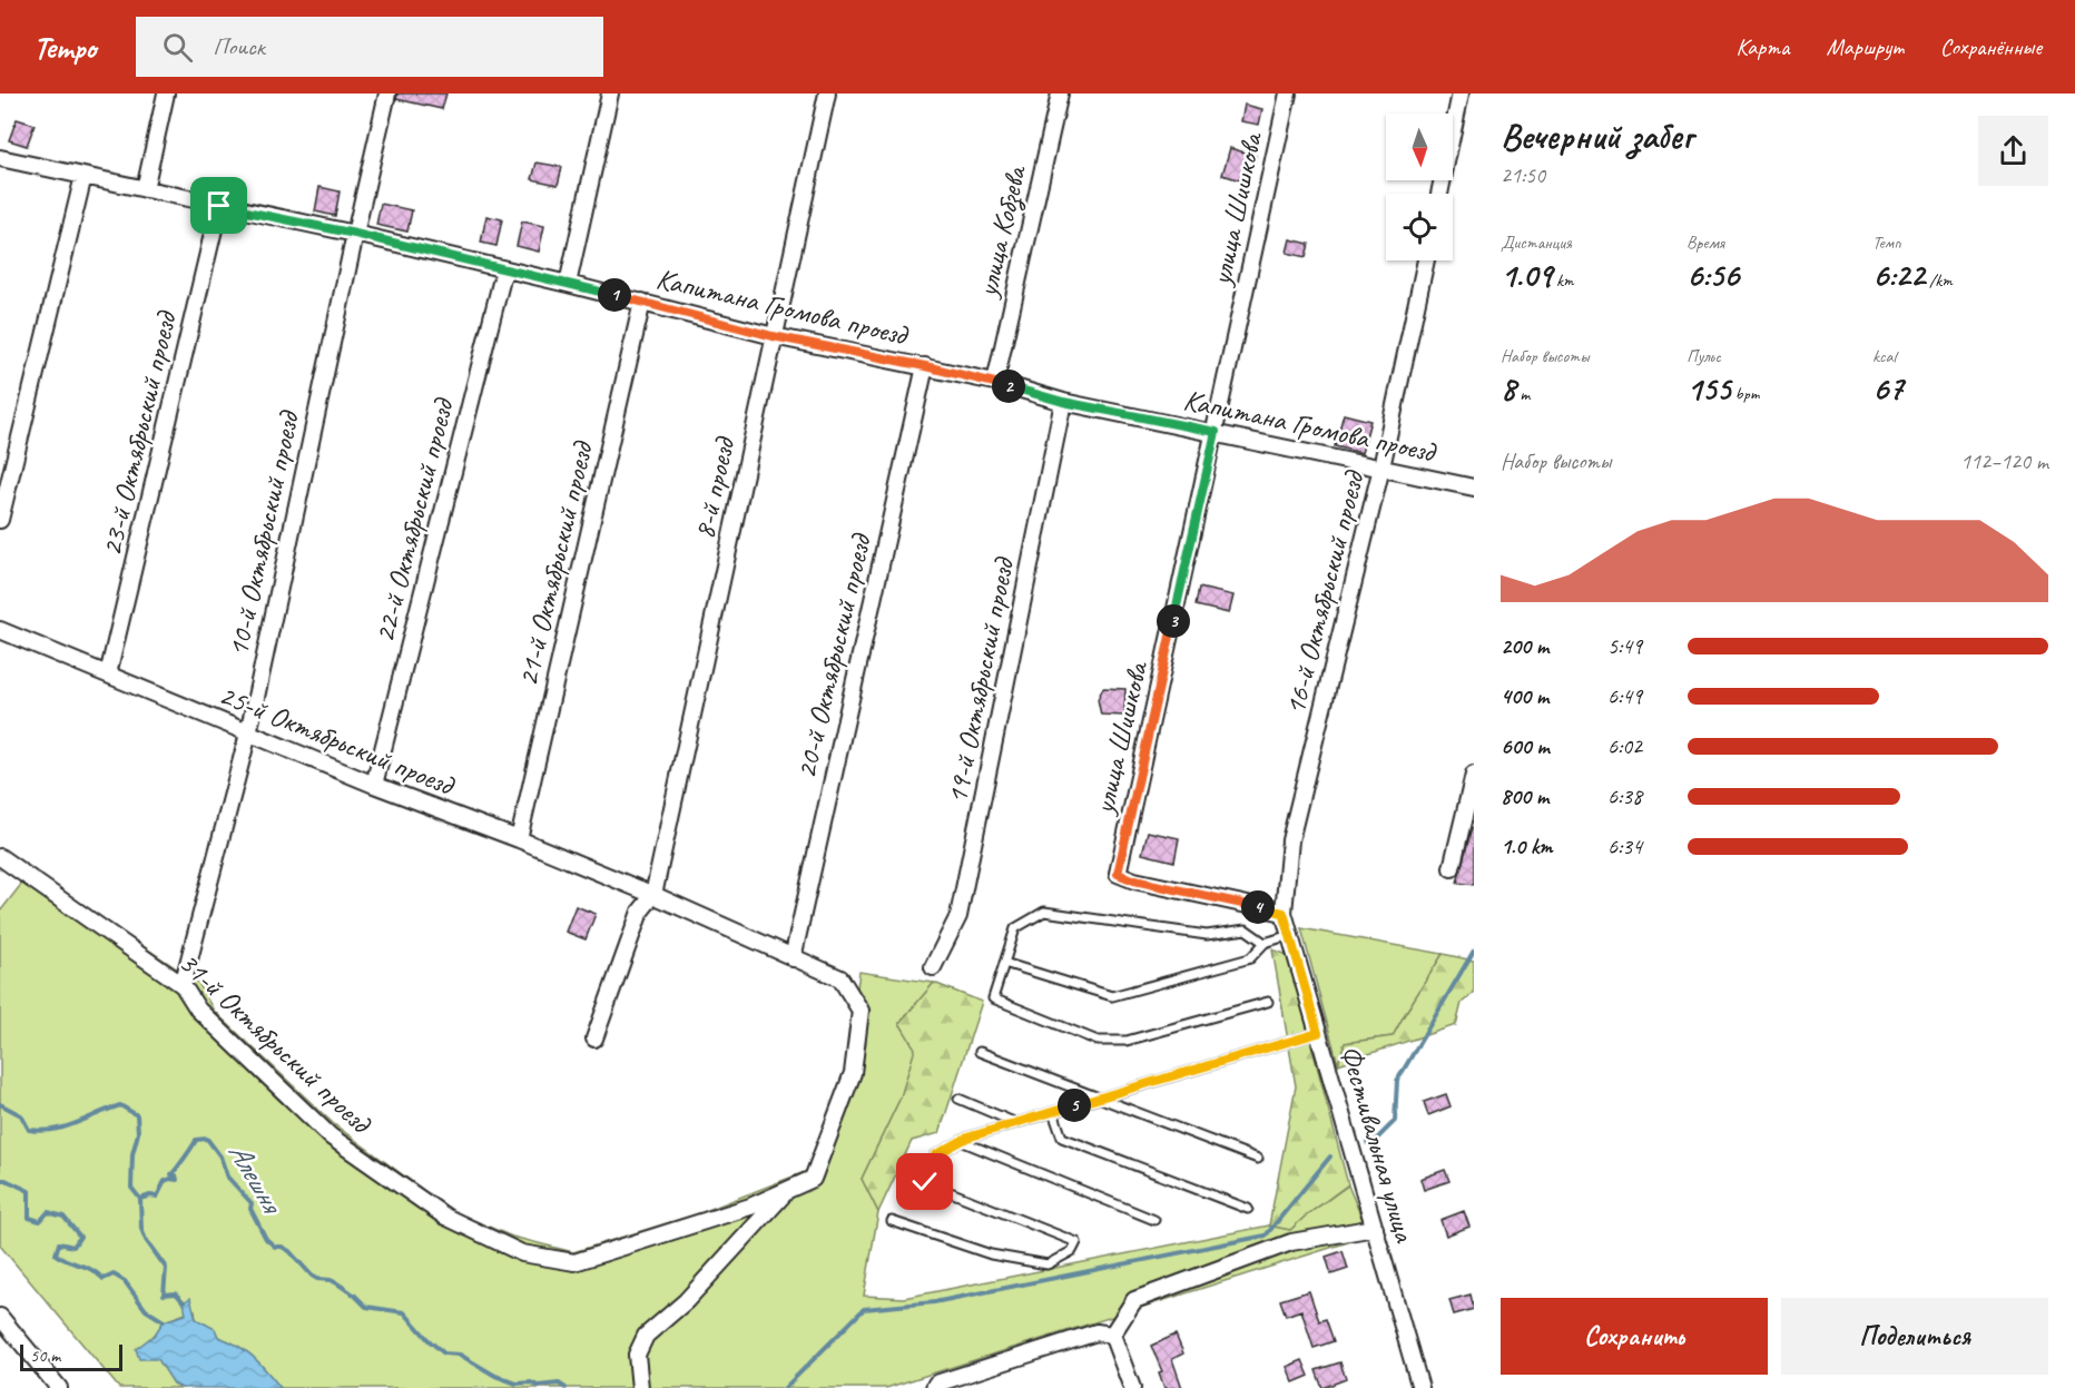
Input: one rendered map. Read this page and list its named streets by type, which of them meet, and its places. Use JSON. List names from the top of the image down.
{
  "streets": {
    "street": [
      "улица Шишкова",
      "улица Кобзева",
      "Капитана Громова проезд",
      "23-й Октябрьский проезд",
      "8-й проезд",
      "22-й Октябрьский проезд",
      "10-й Октябрьский проезд",
      "21-й Октябрьский проезд",
      "16-й Октябрьский проезд",
      "20-й Октябрьский проезд",
      "19-й Октябрьский проезд",
      "25-й Октябрьский проезд",
      "31-й Октябрьский проезд",
      "Фестивальная улица"
    ]
  },
  "crossings": [
    ["улица Шишкова", "Капитана Громова проезд"],
    ["улица Шишкова", "16-й Октябрьский проезд"],
    ["улица Шишкова", "Фестивальная улица"],
    ["улица Кобзева", "Капитана Громова проезд"],
    ["Капитана Громова проезд", "23-й Октябрьский проезд"],
    ["Капитана Громова проезд", "8-й проезд"],
    ["Капитана Громова проезд", "22-й Октябрьский проезд"],
    ["Капитана Громова проезд", "10-й Октябрьский проезд"],
    ["Капитана Громова проезд", "21-й Октябрьский проезд"],
    ["Капитана Громова проезд", "16-й Октябрьский проезд"],
    ["Капитана Громова проезд", "20-й Октябрьский проезд"],
    ["Капитана Громова проезд", "19-й Октябрьский проезд"],
    ["23-й Октябрьский проезд", "25-й Октябрьский проезд"],
    ["8-й проезд", "25-й Октябрьский проезд"],
    ["22-й Октябрьский проезд", "25-й Октябрьский проезд"],
    ["10-й Октябрьский проезд", "25-й Октябрьский проезд"],
    ["10-й Октябрьский проезд", "31-й Октябрьский проезд"],
    ["21-й Октябрьский проезд", "25-й Октябрьский проезд"],
    ["16-й Октябрьский проезд", "Фестивальная улица"],
    ["20-й Октябрьский проезд", "25-й Октябрьский проезд"],
    ["25-й Октябрьский проезд", "31-й Октябрьский проезд"]
  ],
  "water": ["Алешня"],
  "scale_bar": "50 m",
  "north": "bottom",
  "page": {
    "header": "Tempo",
    "search": "Поиск",
    "nav": ["Карта", "Маршрут", "Сохранённые"],
    "heading": ["Вечерний забег", "21:50"],
    "stats": [
      ["Дистанция", "1.09 km"],
      ["Время", "6:56"],
      ["Темп", "6:22 /km"],
      ["Набор высоты", "8 m"],
      ["Пульс", "155 bpm"],
      ["kcal", "67"]
    ],
    "pins": [
      "1",
      "2",
      "3",
      "4",
      "5"
    ],
    "chart": ["Набор высоты", "112–120 m"],
    "list": [
      {
        "name": "200 m",
        "note": "5:49"
      },
      {
        "name": "400 m",
        "note": "6:49"
      },
      {
        "name": "600 m",
        "note": "6:02"
      },
      {
        "name": "800 m",
        "note": "6:38"
      },
      {
        "name": "1.0 km",
        "note": "6:34"
      }
    ],
    "buttons": ["Сохранить", "Поделиться"],
    "scale": "50 m"
  }
}
